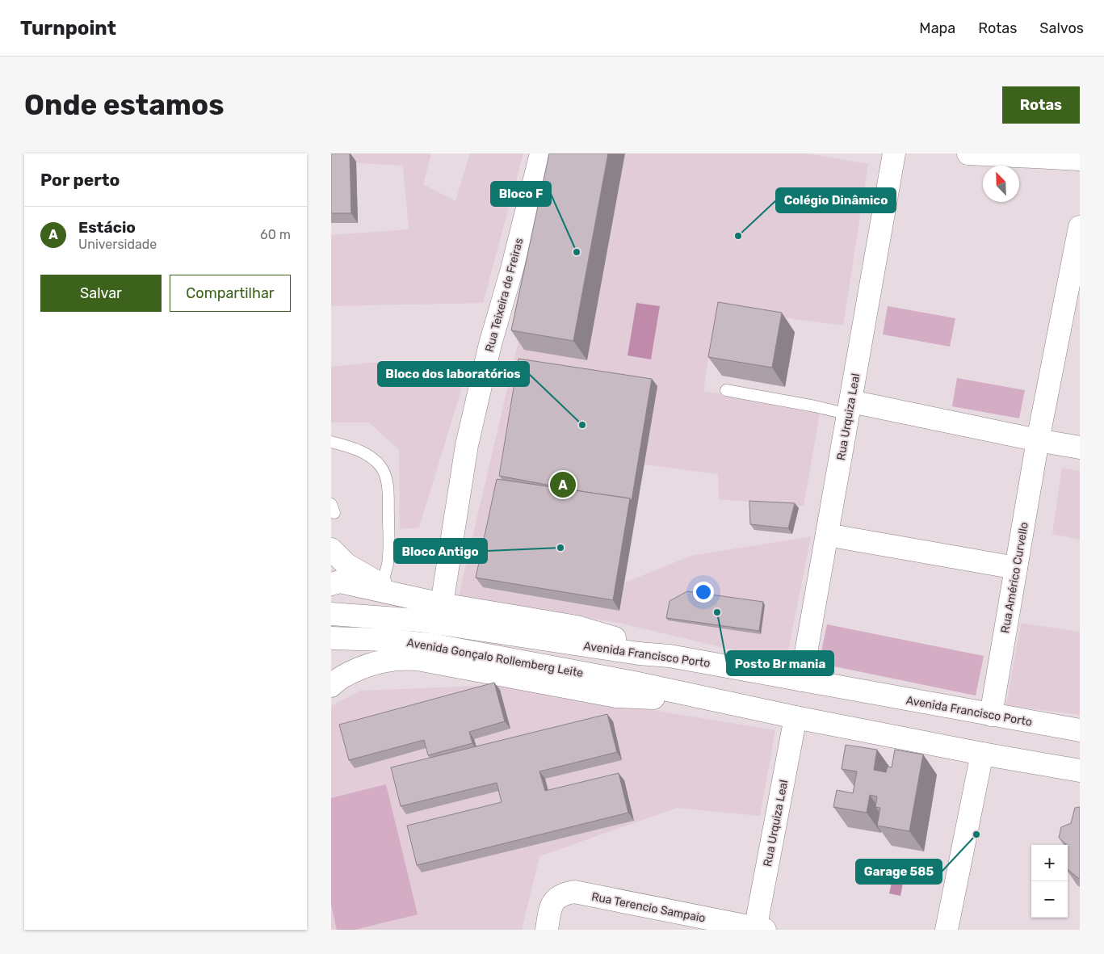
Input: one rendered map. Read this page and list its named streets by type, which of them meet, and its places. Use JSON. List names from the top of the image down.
{
  "streets": {
    "street": [
      "Rua Teixeira de Freiras",
      "Rua Urquiza Leal",
      "Rua Américo Curvello",
      "Avenida Francisco Porto",
      "Avenida Gonçalo Rollemberg Leite",
      "Rua Terencio Sampaio"
    ]
  },
  "crossings": [
    ["Rua Urquiza Leal", "Avenida Francisco Porto"],
    ["Rua Urquiza Leal", "Rua Terencio Sampaio"],
    ["Rua Américo Curvello", "Avenida Francisco Porto"]
  ],
  "places": [
    "Colégio Dinâmico",
    "Bloco F",
    "Bloco dos laboratórios",
    "Bloco Antigo",
    "Posto Br mania",
    "Garage 585"
  ],
  "north": "top left",
  "page": {
    "header": "Turnpoint",
    "nav": ["Mapa", "Rotas", "Salvos"],
    "buttons": [
      "Rotas",
      ["Salvar", "Compartilhar"]
    ],
    "title": "Onde estamos",
    "heading": "Por perto",
    "list": [
      {
        "mark": "A",
        "name": "Estácio",
        "note": "Universidade",
        "value": "60 m"
      }
    ],
    "pins": "A",
    "map_buttons": ["+", "−"]
  }
}
